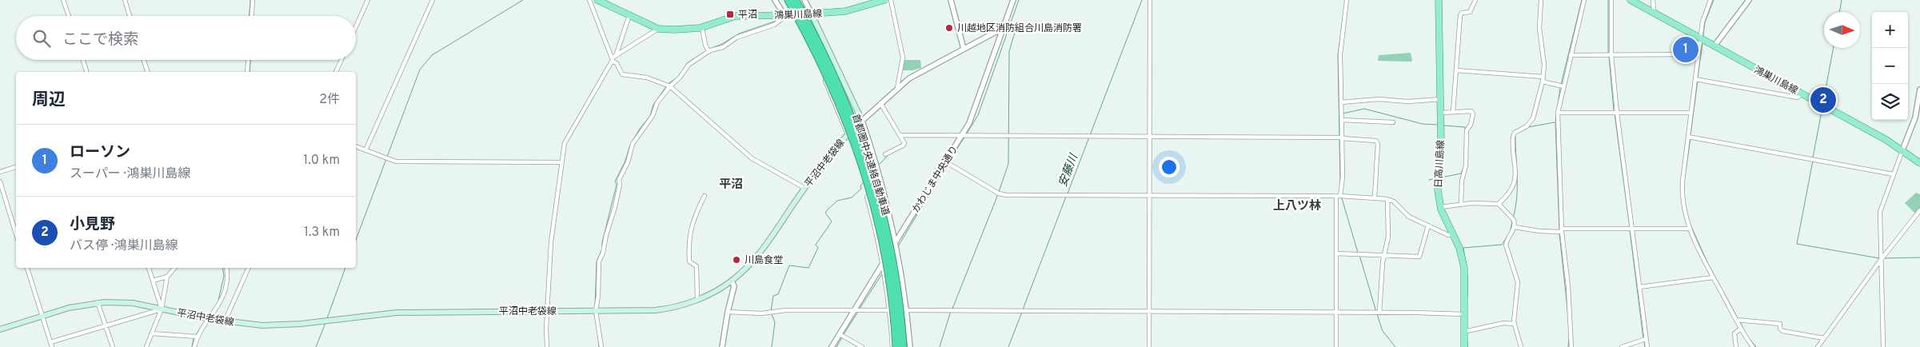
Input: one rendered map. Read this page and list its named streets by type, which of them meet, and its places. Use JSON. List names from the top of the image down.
{
  "streets": {
    "highway": ["首都圏中央連絡自動車道"],
    "main road": ["鴻巣川島線", "平沼中老袋線", "日高川島線"],
    "street": ["かわじま中央通り"]
  },
  "districts": ["平沼", "上八ツ林"],
  "water": ["安藤川"],
  "places": {
    "transit": ["平沼"],
    "other": ["川越地区消防組合川島消防署", "川島食堂"]
  },
  "north": "right",
  "page": {
    "map_buttons": ["+", "−"],
    "search": "ここで検索",
    "pins": ["1", "2"],
    "heading": ["周辺", "2件"],
    "list": [
      {
        "mark": "1",
        "name": "ローソン",
        "note": "スーパー · 鴻巣川島線",
        "value": "1.0 km"
      },
      {
        "mark": "2",
        "name": "小見野",
        "note": "バス停 · 鴻巣川島線",
        "value": "1.3 km"
      }
    ]
  }
}
